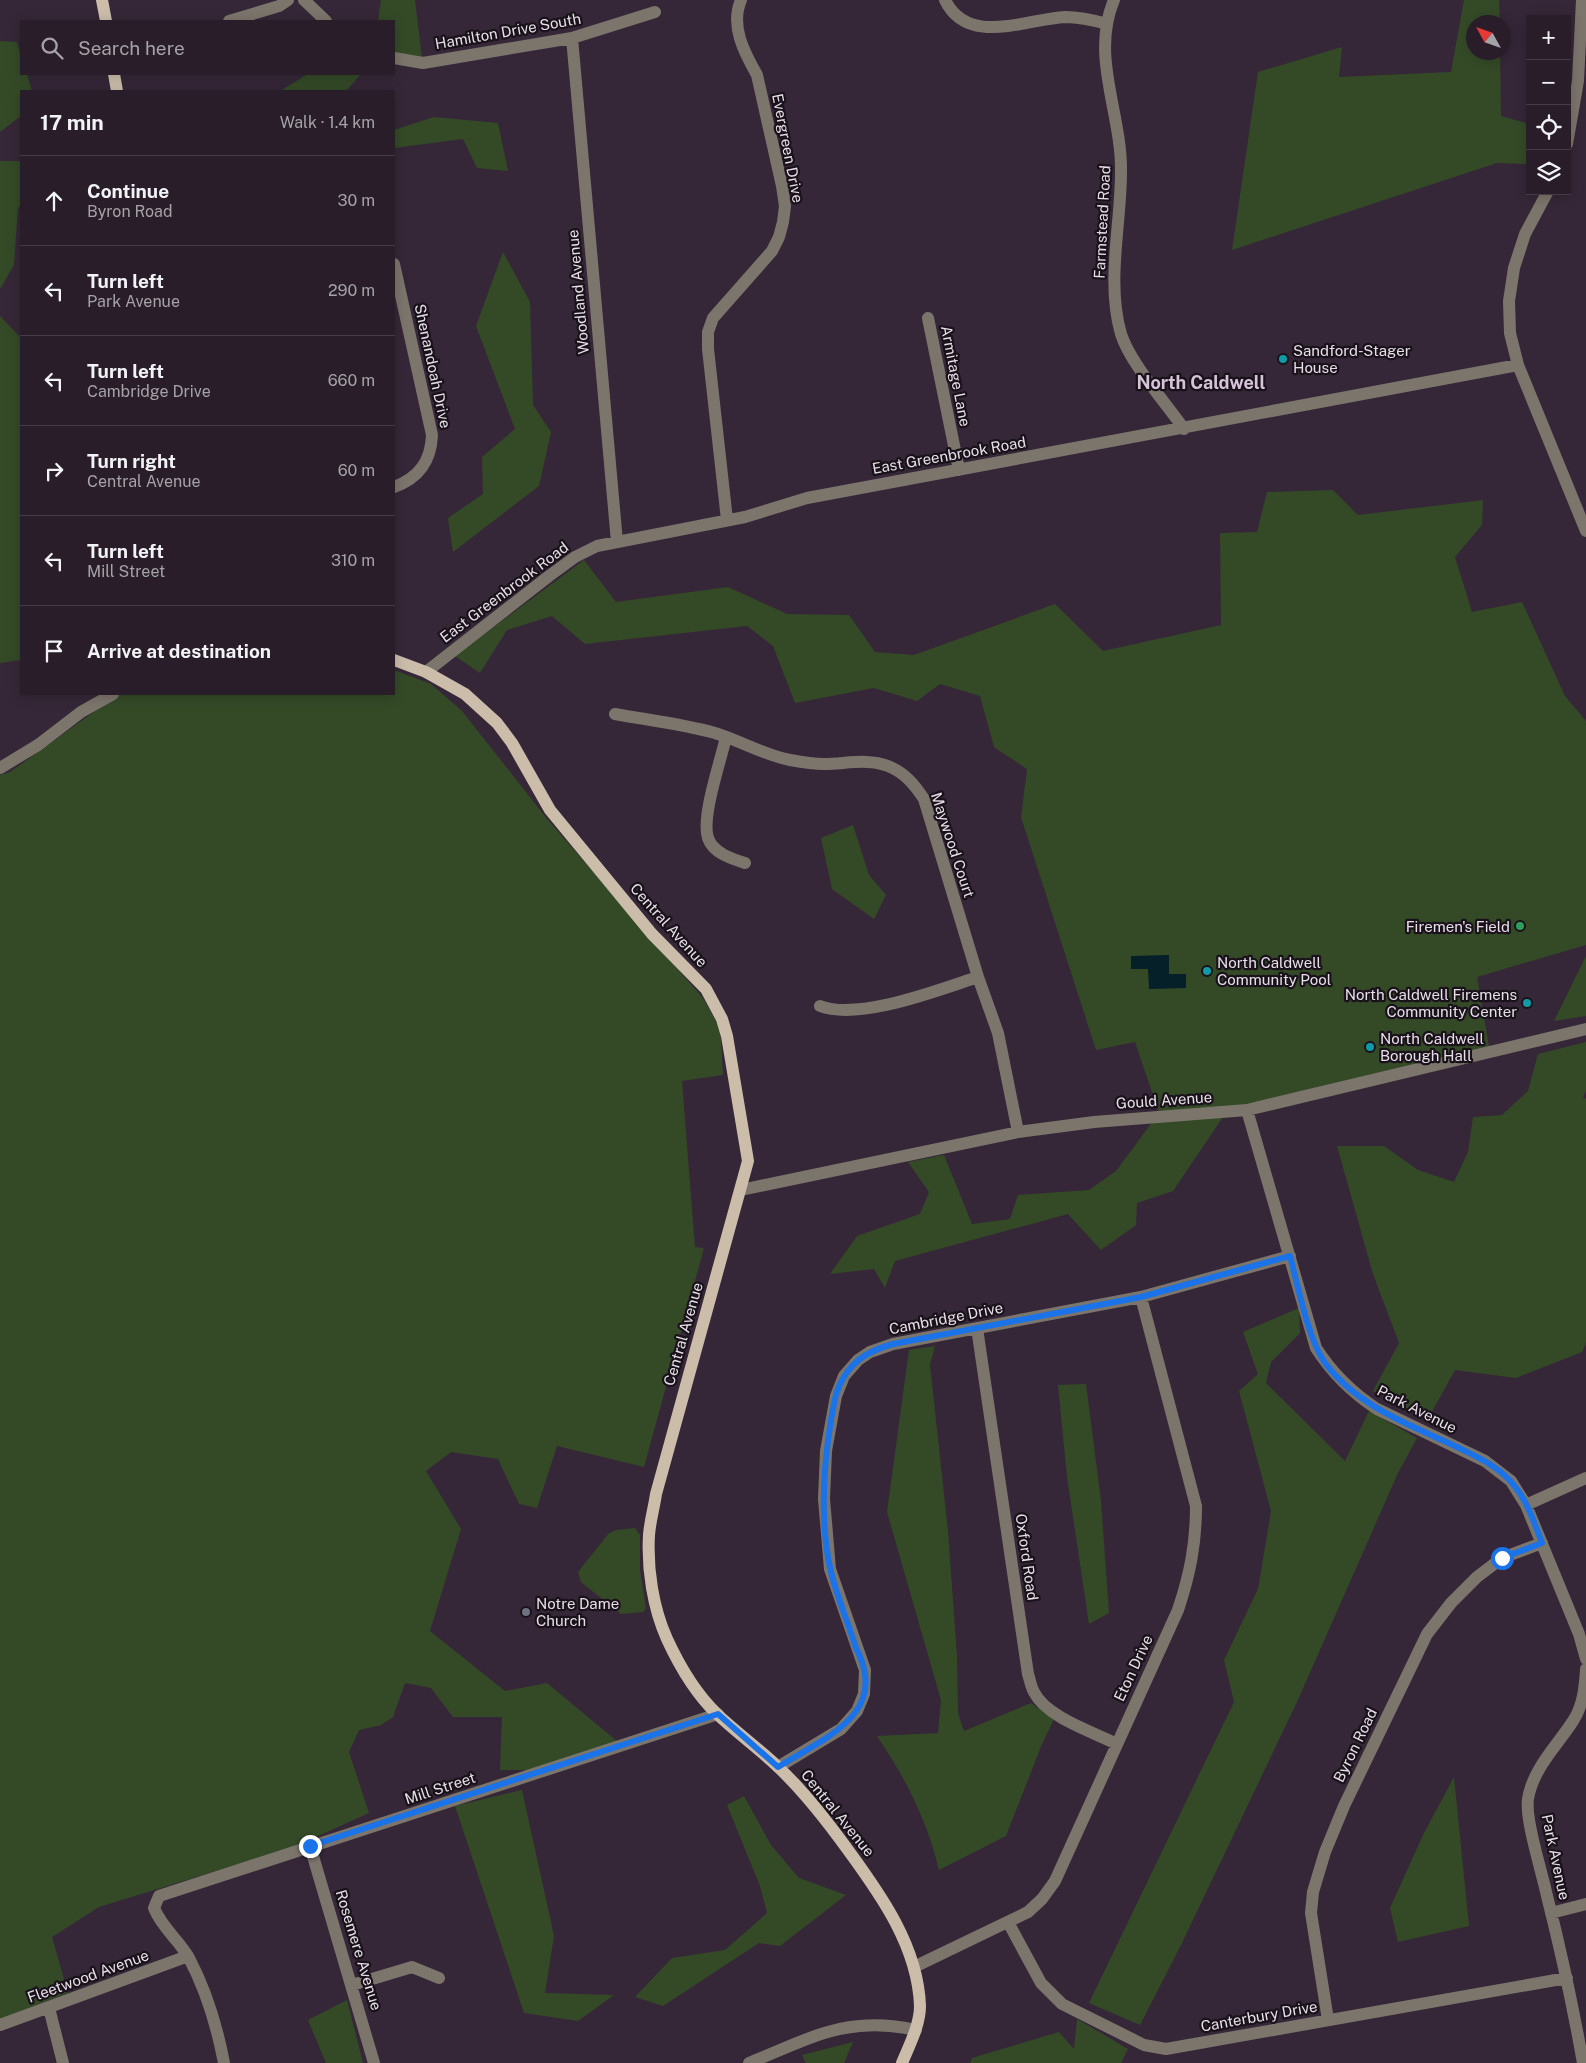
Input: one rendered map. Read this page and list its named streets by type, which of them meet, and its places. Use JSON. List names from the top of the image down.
{
  "streets": {
    "main road": ["Central Avenue"],
    "street": [
      "Hamilton Drive South",
      "Evergreen Drive",
      "Farmstead Road",
      "Woodland Avenue",
      "Shenandoah Drive",
      "Armitage Lane",
      "East Greenbrook Road",
      "Maywood Court",
      "Gould Avenue",
      "Cambridge Drive",
      "Park Avenue",
      "Oxford Road",
      "Eton Drive",
      "Byron Road",
      "Mill Street",
      "Rosemere Avenue",
      "Fleetwood Avenue",
      "Canterbury Drive"
    ]
  },
  "crossings": [
    ["Hamilton Drive South", "Woodland Avenue"],
    ["Evergreen Drive", "East Greenbrook Road"],
    ["Farmstead Road", "East Greenbrook Road"],
    ["Woodland Avenue", "East Greenbrook Road"],
    ["Armitage Lane", "East Greenbrook Road"],
    ["East Greenbrook Road", "Central Avenue"],
    ["Maywood Court", "Gould Avenue"],
    ["Central Avenue", "Gould Avenue"],
    ["Central Avenue", "Cambridge Drive"],
    ["Central Avenue", "Eton Drive"],
    ["Central Avenue", "Mill Street"],
    ["Gould Avenue", "Park Avenue"],
    ["Cambridge Drive", "Park Avenue"],
    ["Cambridge Drive", "Oxford Road"],
    ["Cambridge Drive", "Eton Drive"],
    ["Park Avenue", "Byron Road"],
    ["Park Avenue", "Canterbury Drive"],
    ["Oxford Road", "Eton Drive"],
    ["Eton Drive", "Canterbury Drive"],
    ["Byron Road", "Canterbury Drive"],
    ["Mill Street", "Rosemere Avenue"],
    ["Mill Street", "Fleetwood Avenue"]
  ],
  "districts": ["North Caldwell"],
  "places": [
    "Sandford-Stager House",
    "Firemen's Field",
    "North Caldwell Community Pool",
    "North Caldwell Firemens Community Center",
    "North Caldwell Borough Hall",
    "Notre Dame Church"
  ],
  "north": "top left",
  "page": {
    "map_buttons": ["+", "−"],
    "search": "Search here",
    "heading": ["17 min", "Walk · 1.4 km"],
    "list": [
      ["Continue", "Byron Road", "30 m"],
      ["Turn left", "Park Avenue", "290 m"],
      ["Turn left", "Cambridge Drive", "660 m"],
      ["Turn right", "Central Avenue", "60 m"],
      ["Turn left", "Mill Street", "310 m"],
      "Arrive at destination"
    ]
  }
}
